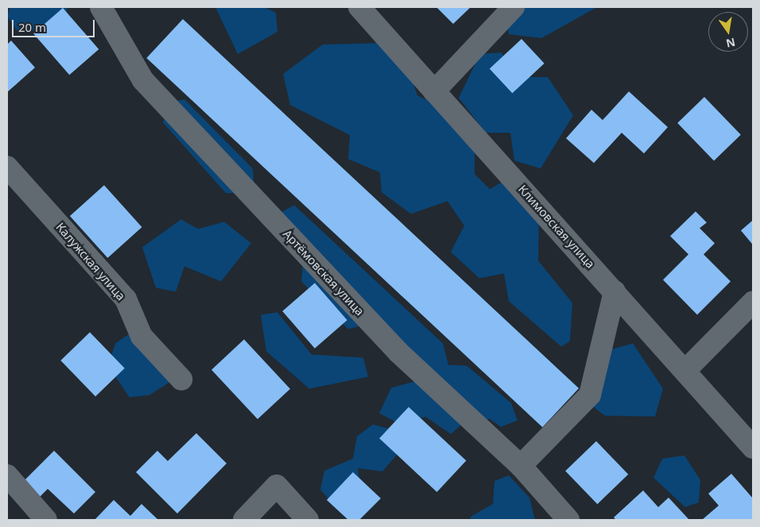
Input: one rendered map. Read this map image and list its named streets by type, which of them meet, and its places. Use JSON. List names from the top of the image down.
{
  "streets": {
    "street": ["Климовская улица", "Калужская улица", "Артёмовская улица"]
  },
  "scale_bar": "20 m",
  "north": "bottom"
}
